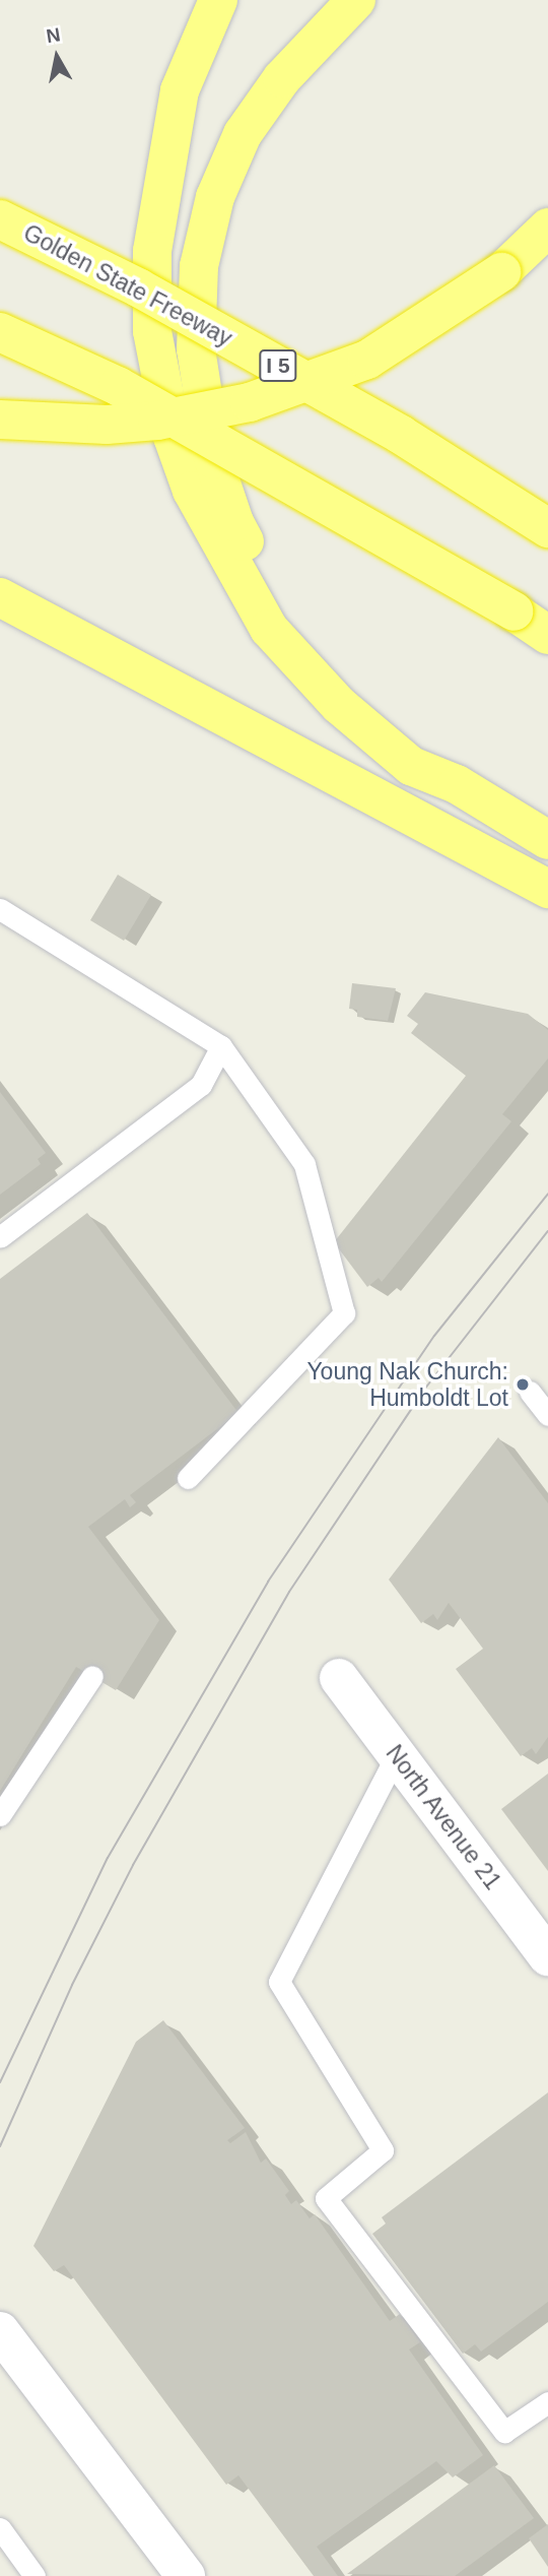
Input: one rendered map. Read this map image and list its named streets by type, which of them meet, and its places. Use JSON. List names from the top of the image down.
{
  "streets": {
    "highway": ["Golden State Freeway", "I 5"],
    "street": ["North Avenue 21"]
  },
  "places": ["Young Nak Church: Humboldt Lot"],
  "north": "top"
}
